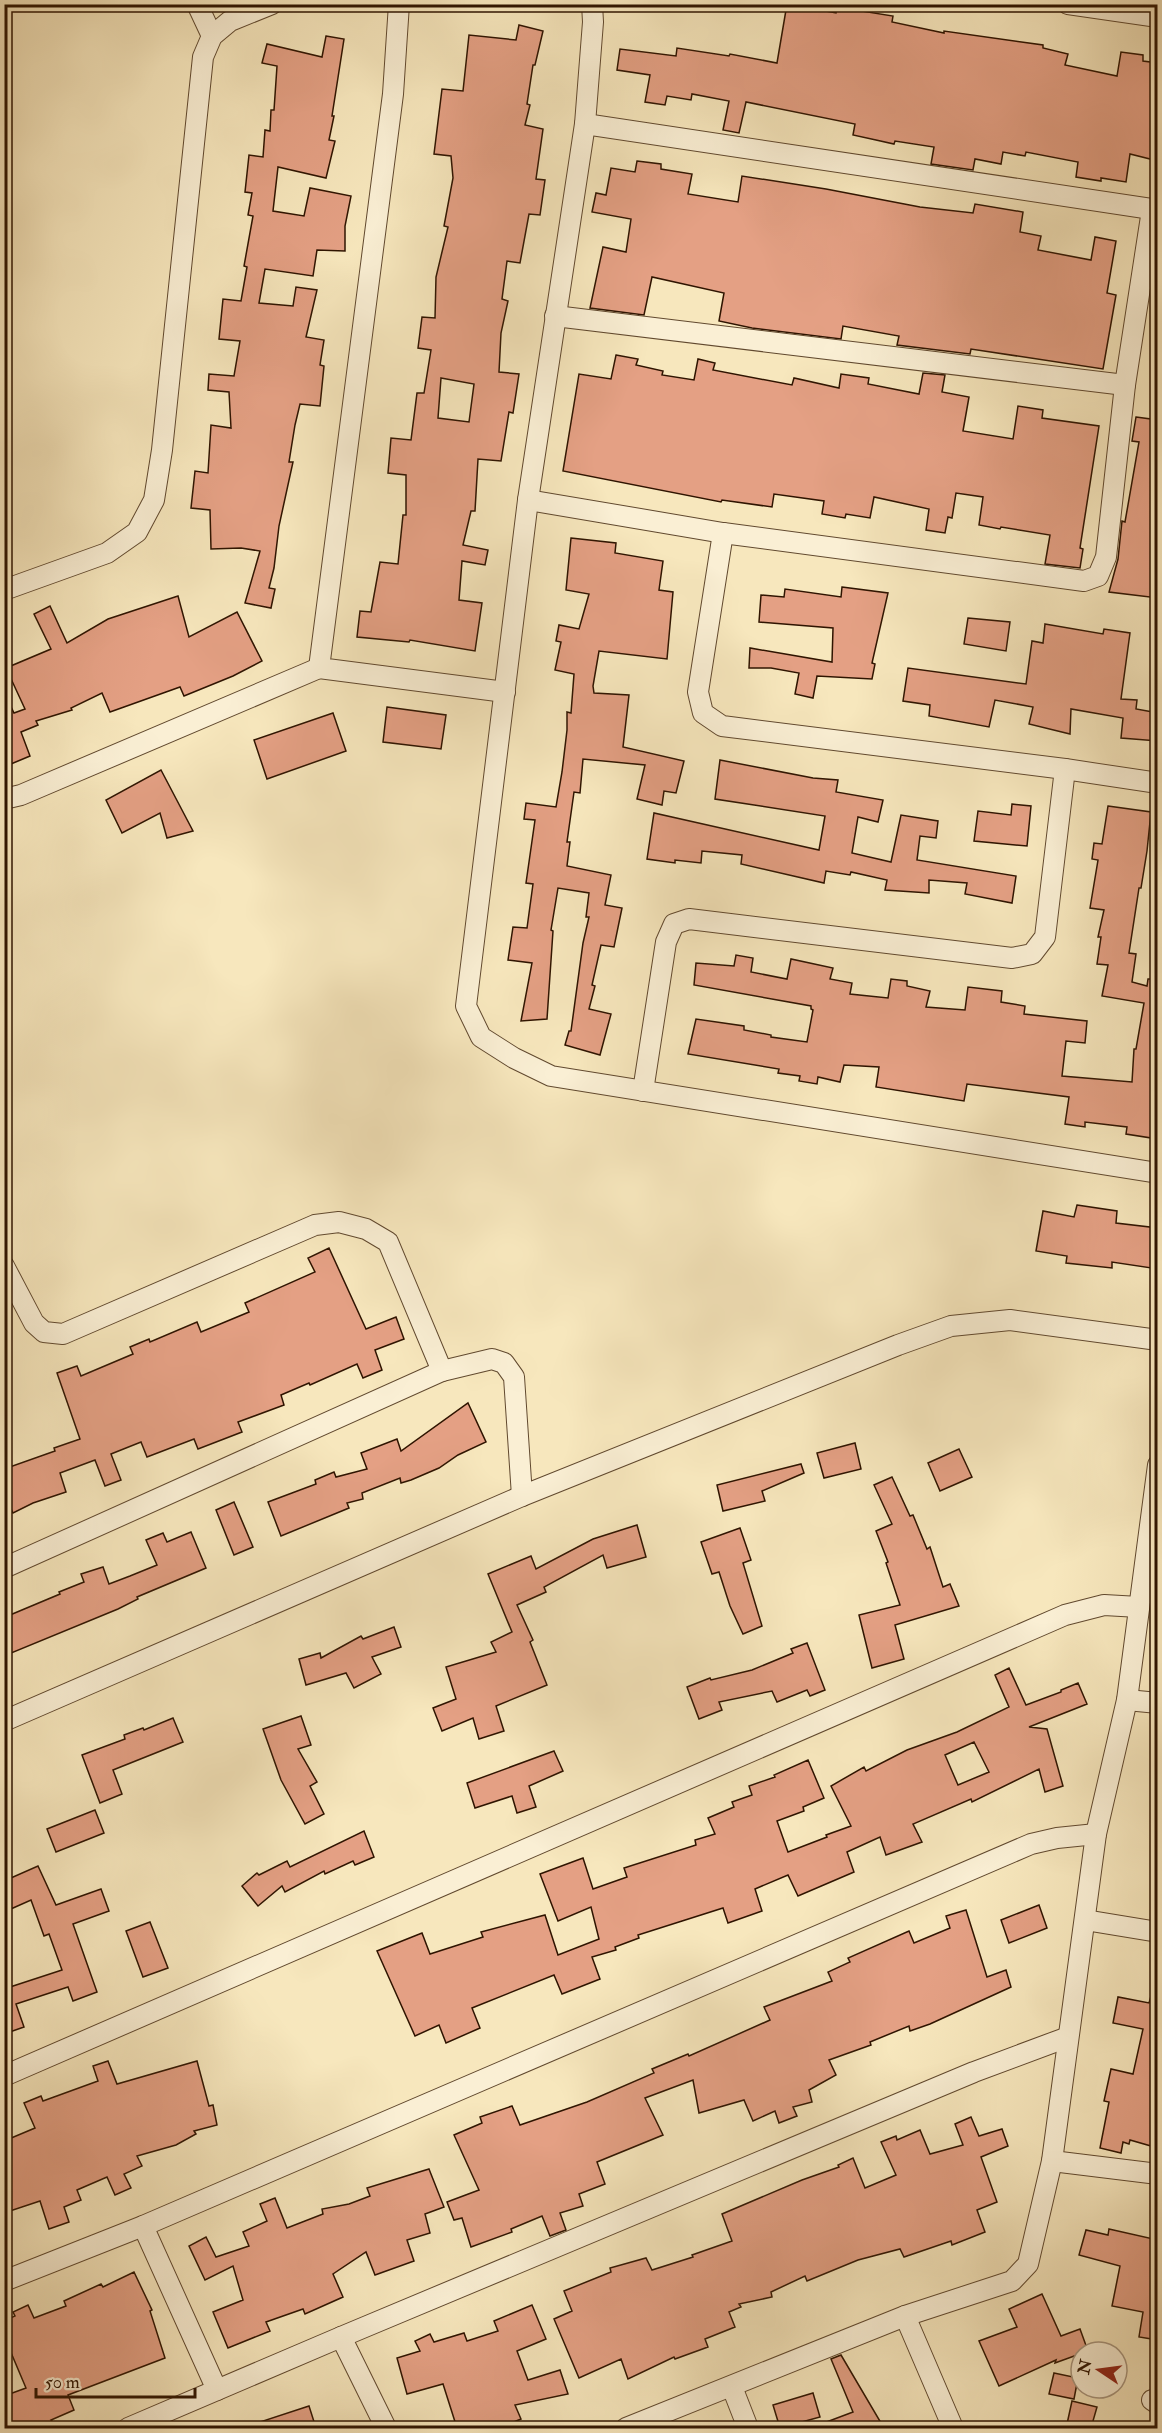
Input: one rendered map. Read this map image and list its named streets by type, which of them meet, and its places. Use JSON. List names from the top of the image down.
{
  "scale_bar": "50 m",
  "north": "left"
}
